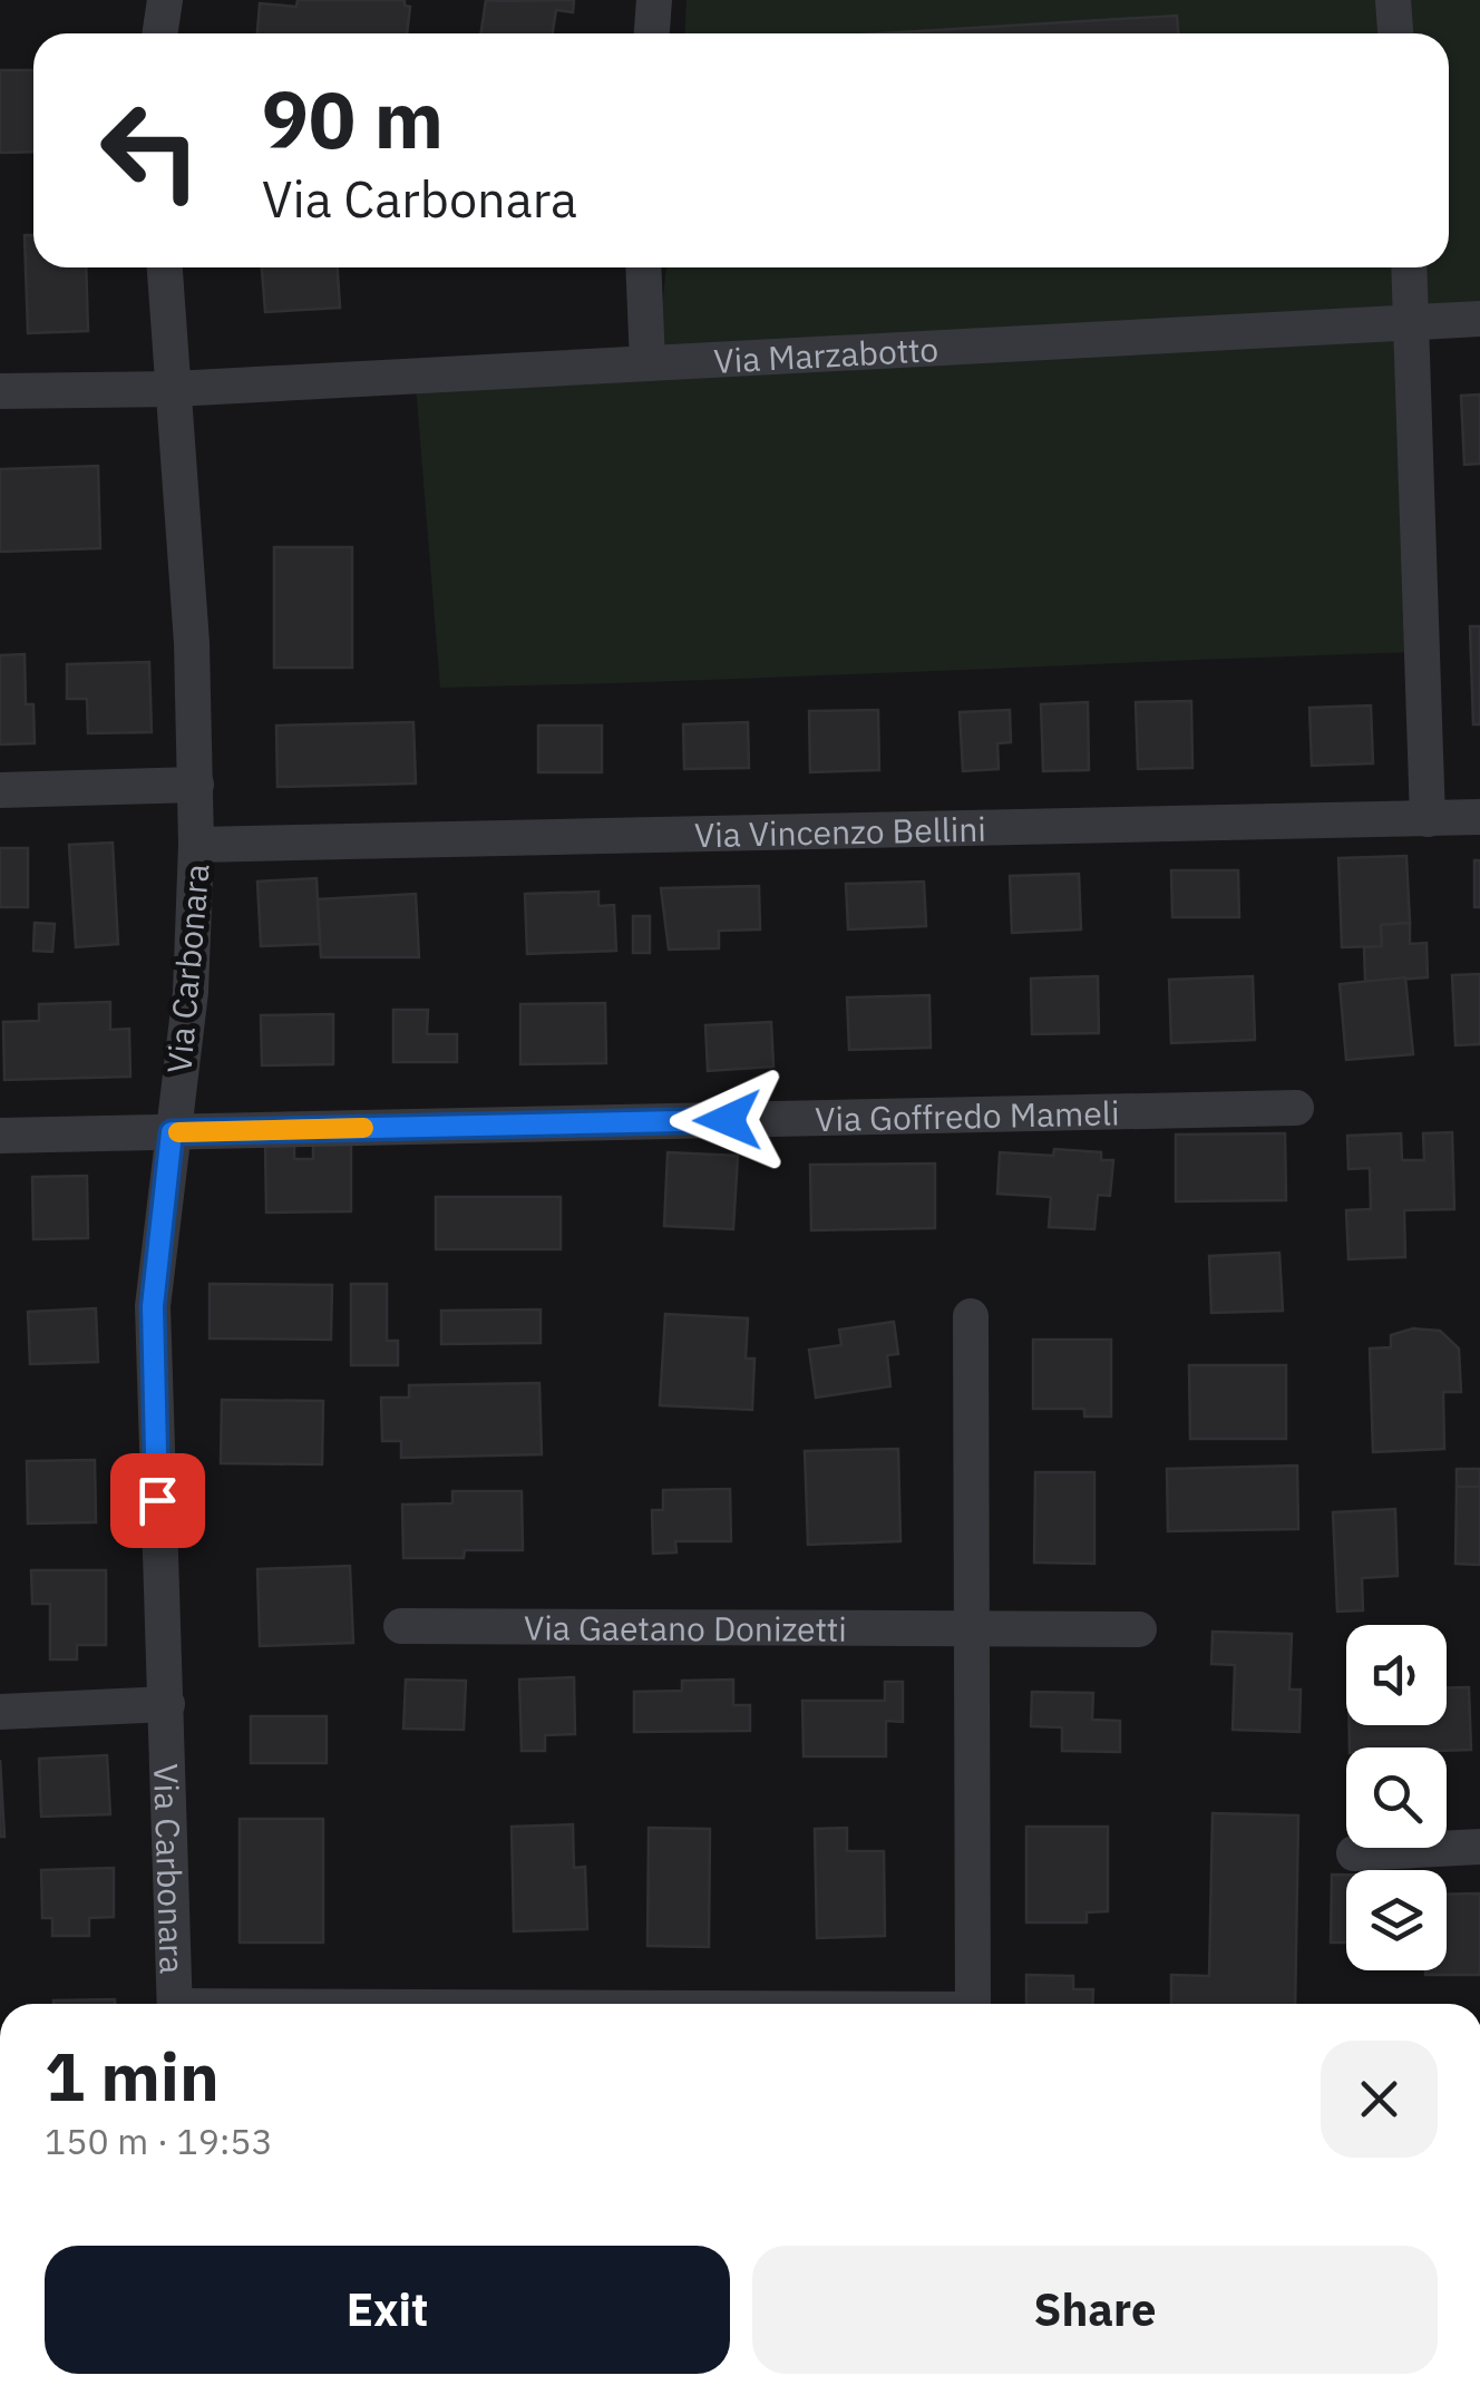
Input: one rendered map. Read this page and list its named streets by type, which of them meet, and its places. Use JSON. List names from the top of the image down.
{
  "streets": {
    "street": [
      "Via Marzabotto",
      "Via Vincenzo Bellini",
      "Via Carbonara",
      "Via Goffredo Mameli",
      "Via Gaetano Donizetti"
    ]
  },
  "crossings": [
    ["Via Marzabotto", "Via Carbonara"],
    ["Via Vincenzo Bellini", "Via Carbonara"],
    ["Via Carbonara", "Via Goffredo Mameli"]
  ],
  "page": {
    "turn": ["90 m", "Via Carbonara"],
    "heading": ["1 min", "150 m · 19:53"],
    "buttons": ["Exit", "Share"]
  }
}
